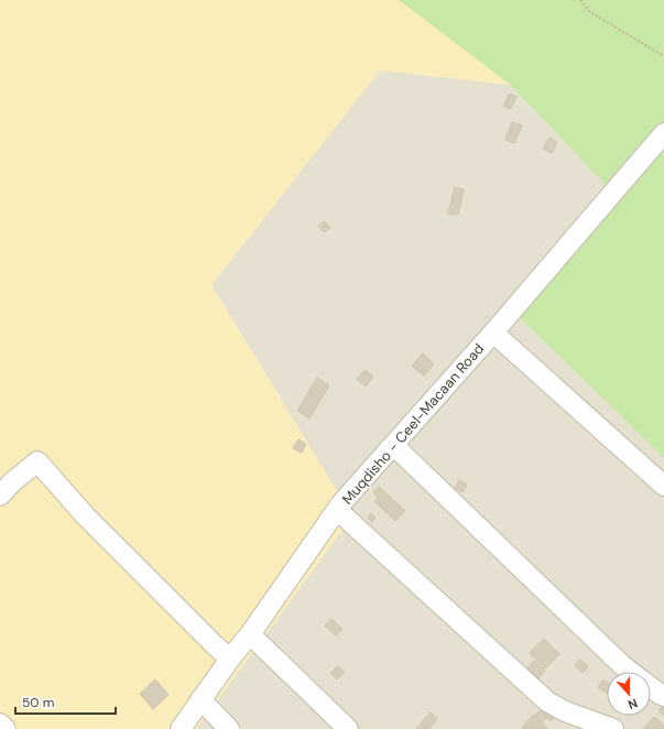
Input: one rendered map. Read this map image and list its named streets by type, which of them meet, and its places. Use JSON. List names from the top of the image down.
{
  "streets": {
    "street": ["Muqdisho - Ceel-Macaan Road"]
  },
  "scale_bar": "50 m",
  "north": "bottom"
}
